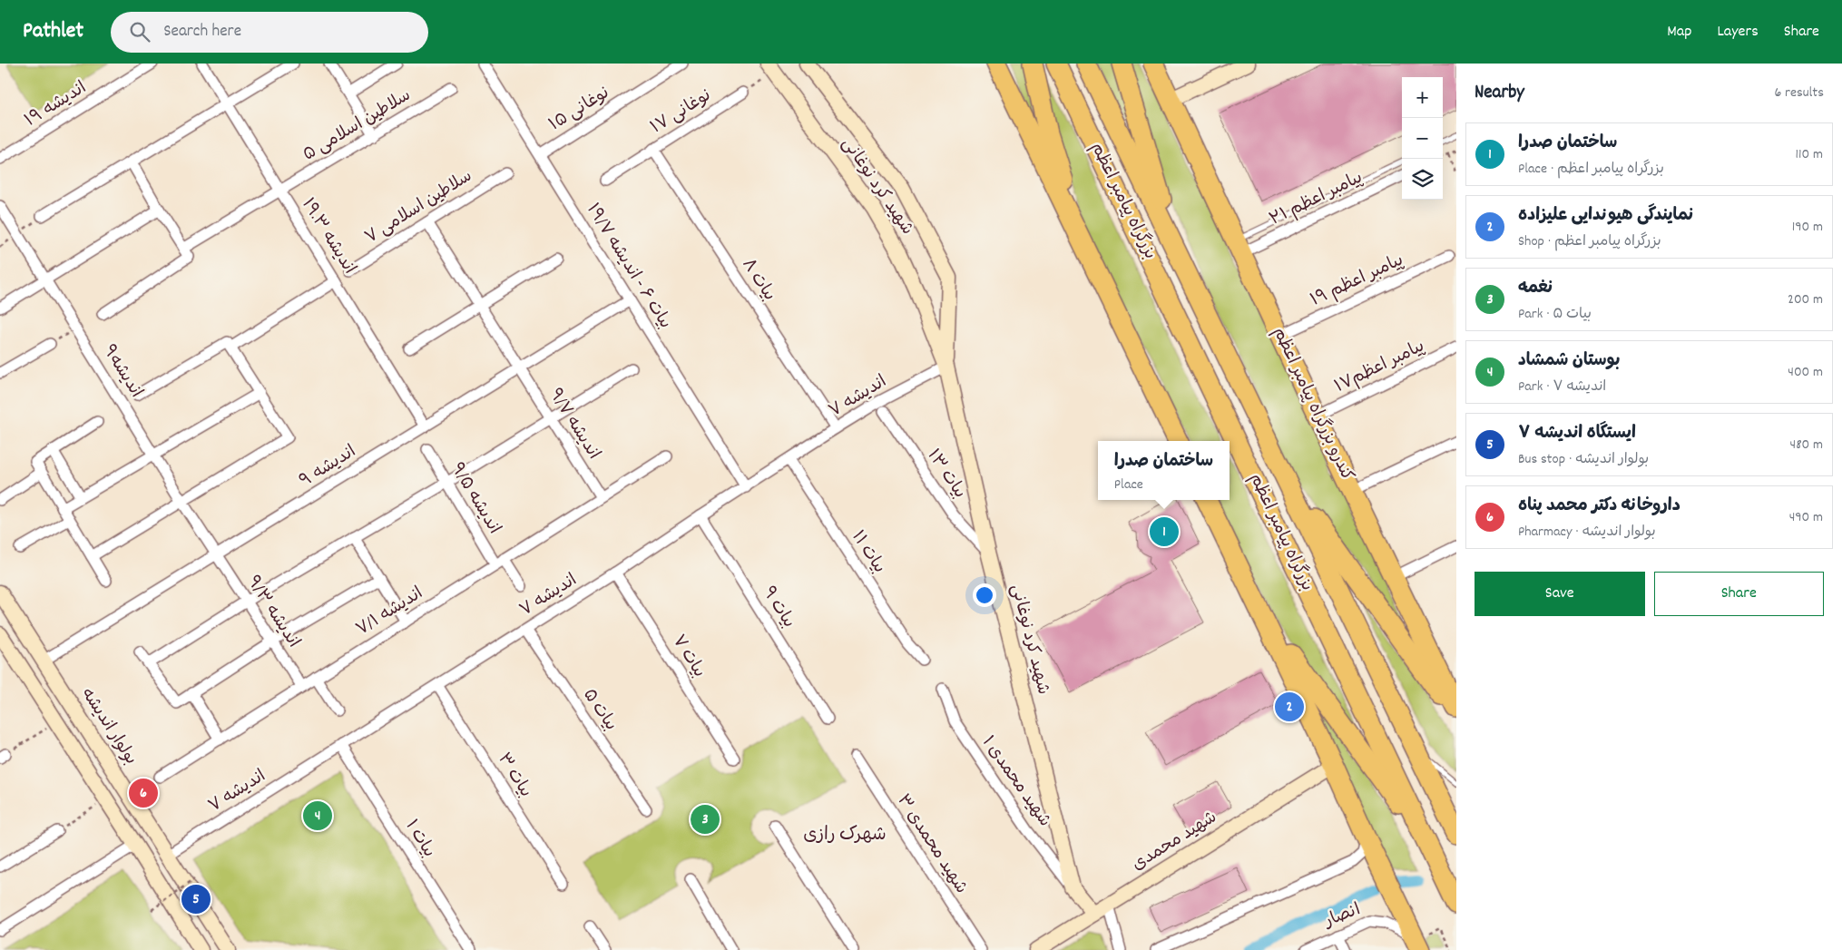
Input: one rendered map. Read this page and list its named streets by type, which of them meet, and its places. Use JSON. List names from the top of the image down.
{
  "streets": {
    "highway": ["بزرگراه پیامبر اعظم", "کندرو بزرگراه پیامبر اعظم"],
    "street": [
      "اندیشه ۱۹",
      "نوغانی ۱۵",
      "نوغانی ۱۷",
      "سلاطین اسلامی ۵",
      "شهید کرد نوغانی",
      "پیامبر اعظم ۲۱",
      "سلاطین اسلامی ۷",
      "اندیشه ۱۹.۳",
      "بیات ۶ - اندیشه ۱۹/۷",
      "بیات ۸",
      "پیامبر اعظم ۱۹",
      "پیامبر اعظم۱۷",
      "اندیشه۹",
      "اندیشه ۷",
      "اندیشه ۹/۷",
      "اندیشه ۹",
      "بیات ۱۳",
      "اندیشه ۹/۵",
      "بیات ۱۱",
      "بیات ۹",
      "اندیشه ۹/۳",
      "اندیشه ۷/۱",
      "بیات ۷",
      "بیات ۵",
      "بولوار اندیشه",
      "بیات ۳",
      "شهید محمدی ۱",
      "بیات ۱",
      "شهید محمدی",
      "شهید محمدی ۳",
      "انصار"
    ]
  },
  "crossings": [
    ["نوغانی ۱۵", "بیات ۶ - اندیشه ۱۹/۷"],
    ["نوغانی ۱۷", "بیات ۸"],
    ["سلاطین اسلامی ۵", "اندیشه ۱۹.۳"],
    ["شهید کرد نوغانی", "اندیشه ۷"],
    ["شهید کرد نوغانی", "بیات ۱۳"],
    ["شهید کرد نوغانی", "شهید محمدی ۱"],
    ["شهید کرد نوغانی", "شهید محمدی"],
    ["پیامبر اعظم ۲۱", "کندرو بزرگراه پیامبر اعظم"],
    ["سلاطین اسلامی ۷", "اندیشه ۹/۷"],
    ["اندیشه ۱۹.۳", "اندیشه ۹"],
    ["بیات ۶ - اندیشه ۱۹/۷", "اندیشه ۷"],
    ["بیات ۶ - اندیشه ۱۹/۷", "اندیشه ۹"],
    ["بیات ۸", "اندیشه ۷"],
    ["پیامبر اعظم ۱۹", "کندرو بزرگراه پیامبر اعظم"],
    ["پیامبر اعظم۱۷", "کندرو بزرگراه پیامبر اعظم"],
    ["اندیشه۹", "اندیشه ۹"],
    ["اندیشه۹", "اندیشه ۹/۳"],
    ["اندیشه ۷", "بیات ۱۱"],
    ["اندیشه ۷", "بیات ۹"],
    ["اندیشه ۷", "بیات ۷"],
    ["اندیشه ۷", "بیات ۵"],
    ["اندیشه ۷", "بولوار اندیشه"],
    ["اندیشه ۷", "بیات ۳"],
    ["اندیشه ۷", "بیات ۱"],
    ["اندیشه ۹/۷", "اندیشه ۹"],
    ["اندیشه ۹/۷", "اندیشه ۷/۱"],
    ["اندیشه ۹", "اندیشه ۹/۳"],
    ["اندیشه ۹", "بولوار اندیشه"],
    ["اندیشه ۹/۵", "اندیشه ۷/۱"],
    ["اندیشه ۹/۳", "اندیشه ۷/۱"]
  ],
  "districts": ["شهرک رازی"],
  "page": {
    "header": "Pathlet",
    "search": "Search here",
    "nav": ["Map", "Layers", "Share"],
    "heading": ["Nearby", "6 results"],
    "map_buttons": ["+", "−"],
    "list": [
      {
        "mark": "1",
        "name": "ساختمان صدرا",
        "note": "Place · بزرگراه پیامبر اعظم",
        "value": "110 m"
      },
      {
        "mark": "2",
        "name": "نمایندگی هیوندایی علیزاده",
        "note": "Shop · بزرگراه پیامبر اعظم",
        "value": "190 m"
      },
      {
        "mark": "3",
        "name": "نغمه",
        "note": "Park · بیات ۵",
        "value": "200 m"
      },
      {
        "mark": "4",
        "name": "بوستان شمشاد",
        "note": "Park · اندیشه ۷",
        "value": "400 m"
      },
      {
        "mark": "5",
        "name": "ایستگاه اندیشه ۷",
        "note": "Bus stop · بولوار اندیشه",
        "value": "480 m"
      },
      {
        "mark": "6",
        "name": "داروخانه دکتر محمد پناه",
        "note": "Pharmacy · بولوار اندیشه",
        "value": "490 m"
      }
    ],
    "popup": ["ساختمان صدرا", "Place"],
    "pins": [
      "1",
      "2",
      "6",
      "4",
      "3",
      "5"
    ],
    "buttons": ["Save", "Share"]
  }
}
